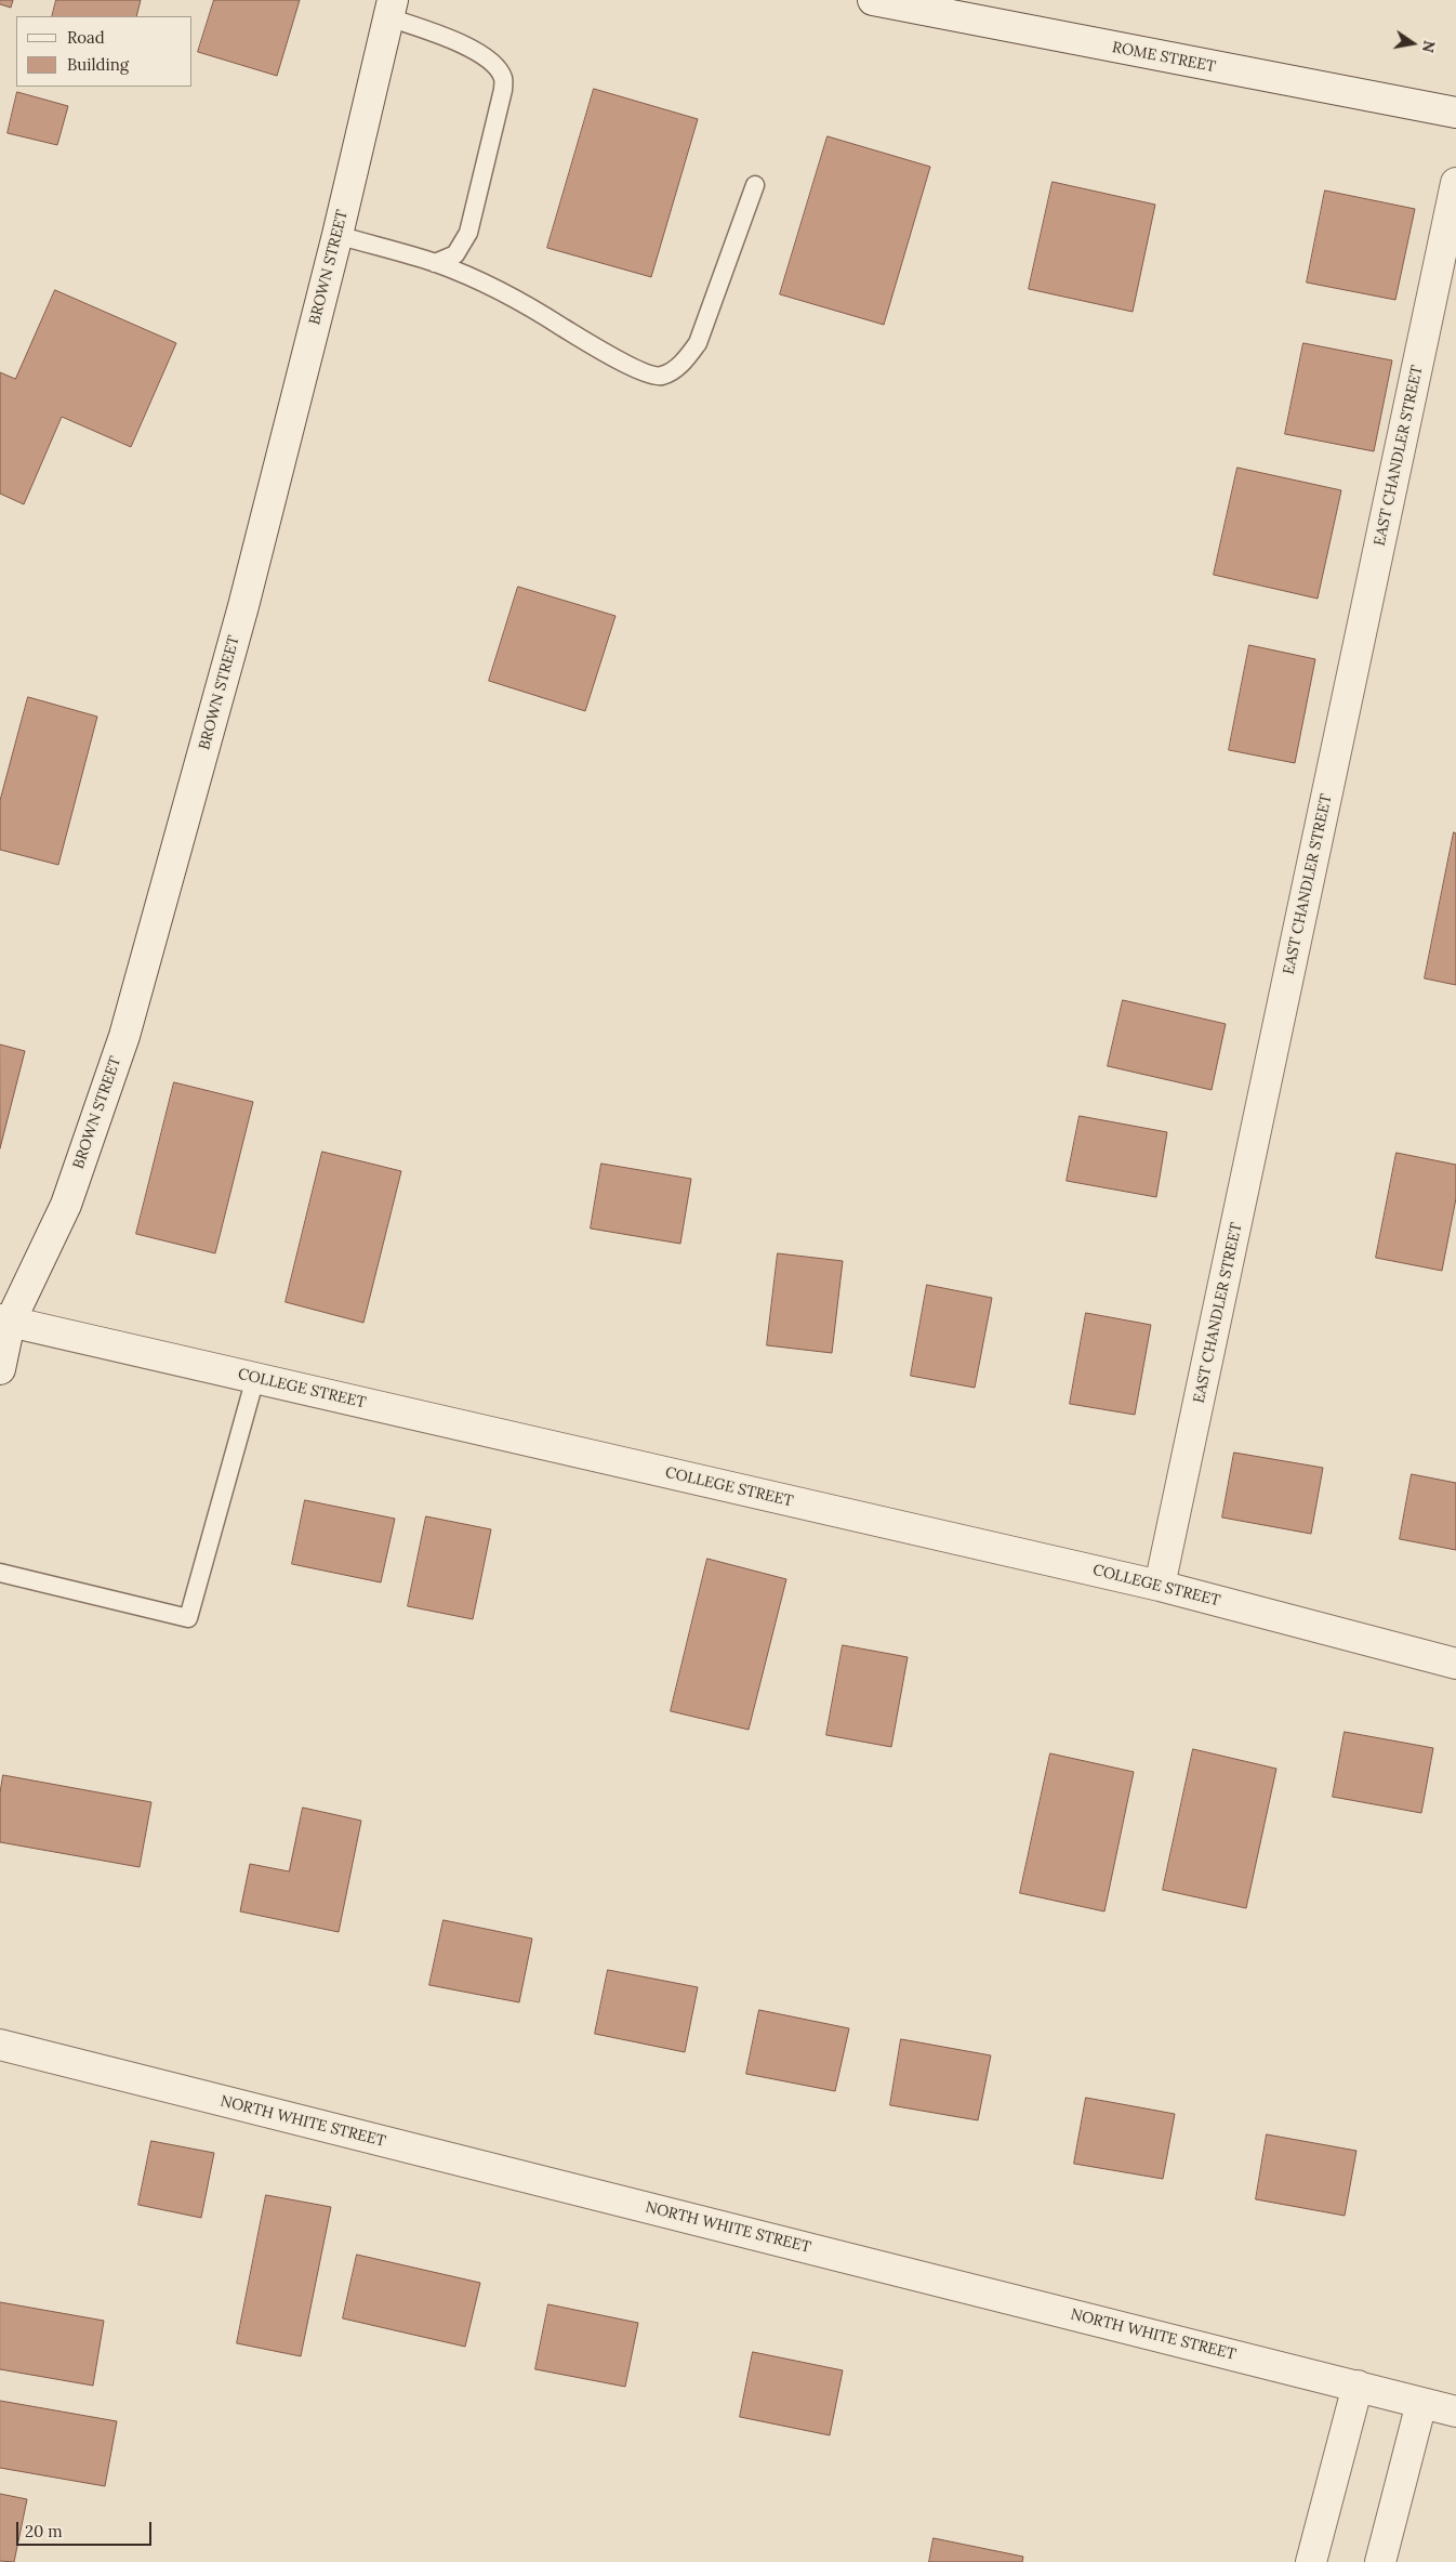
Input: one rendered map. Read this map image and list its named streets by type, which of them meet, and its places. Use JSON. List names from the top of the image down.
{
  "streets": {
    "street": [
      "ROME STREET",
      "BROWN STREET",
      "EAST CHANDLER STREET",
      "COLLEGE STREET",
      "NORTH WHITE STREET"
    ]
  },
  "crossings": [
    ["BROWN STREET", "COLLEGE STREET"],
    ["EAST CHANDLER STREET", "COLLEGE STREET"]
  ],
  "legend": ["Road", "Building"],
  "scale_bar": "20 m",
  "north": "right"
}
